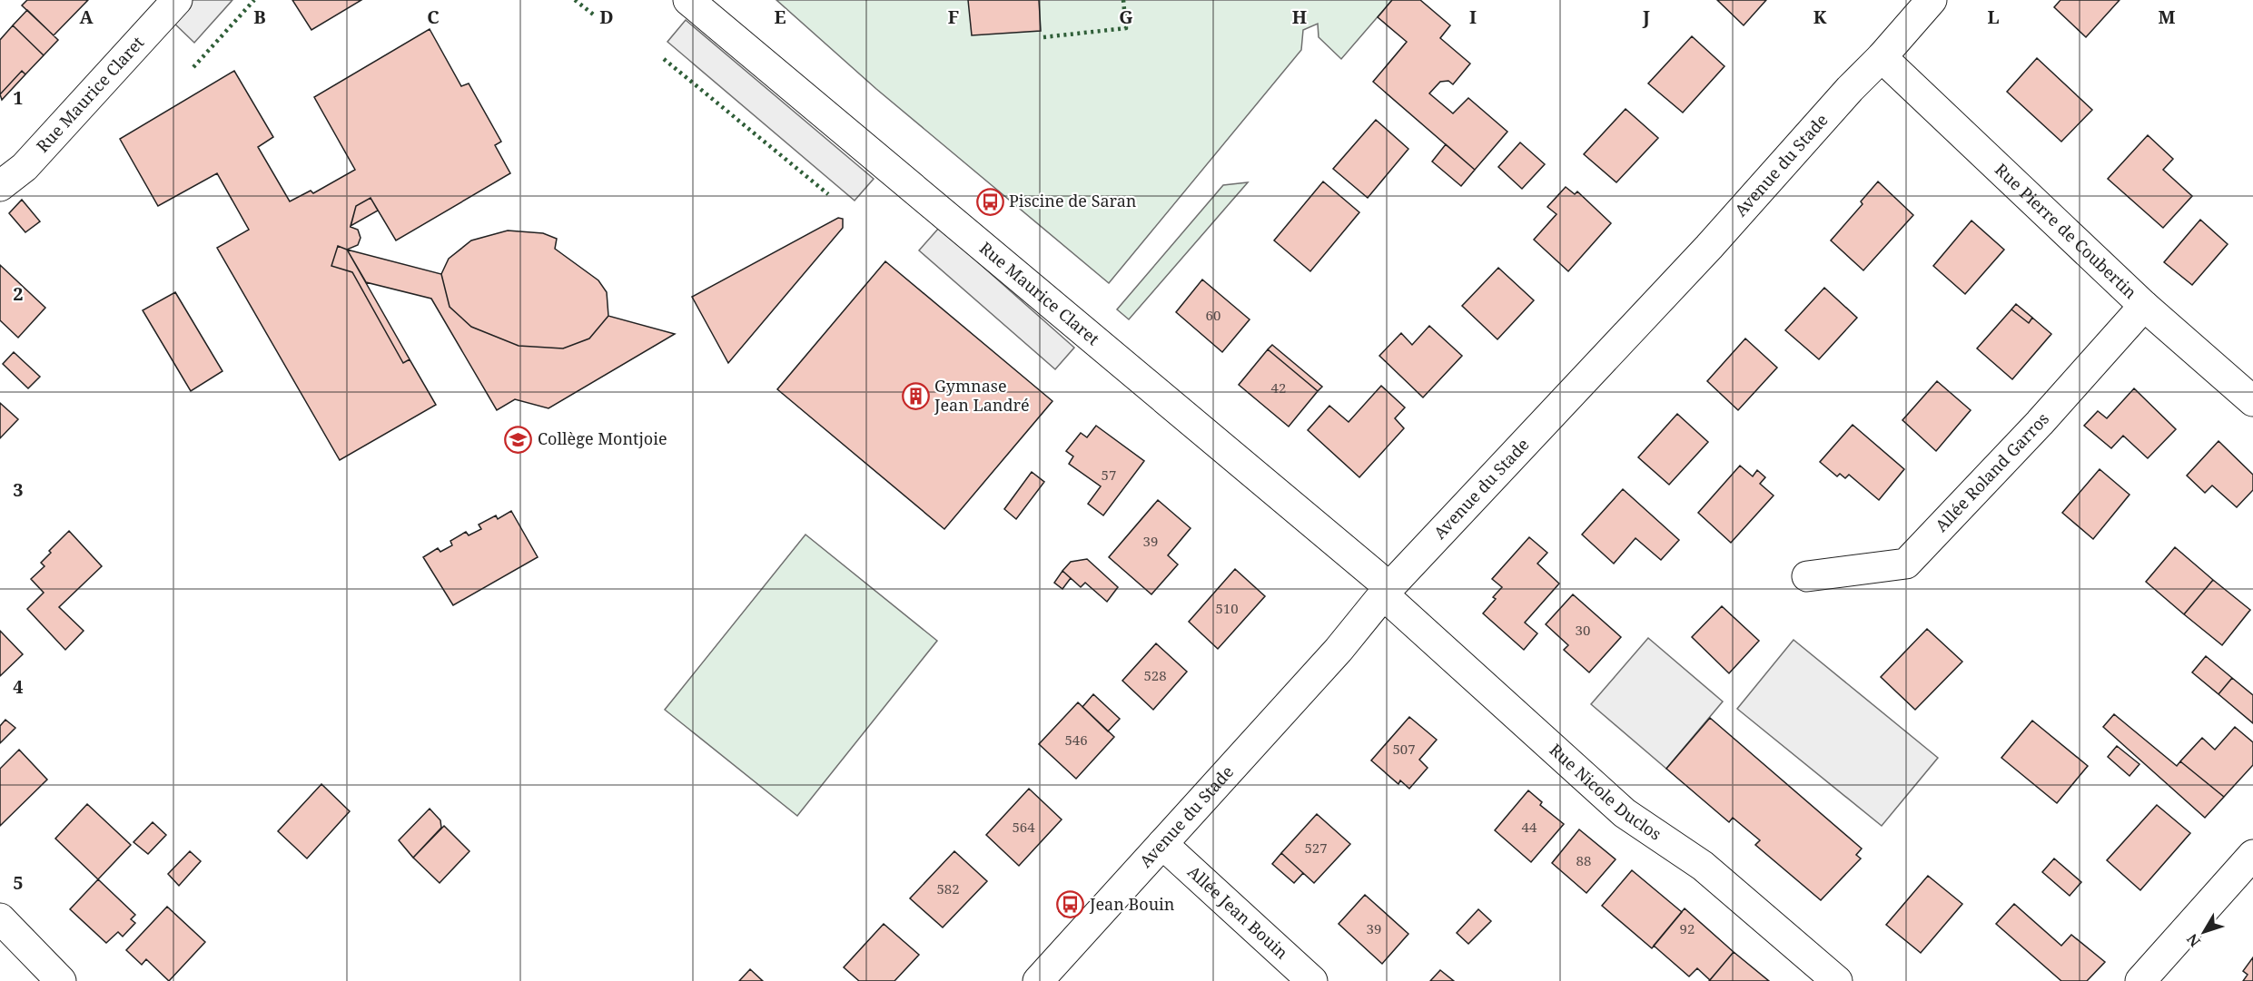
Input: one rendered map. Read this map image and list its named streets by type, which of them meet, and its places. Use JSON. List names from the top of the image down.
{
  "streets": {
    "street": [
      "Rue Maurice Claret",
      "Avenue du Stade",
      "Rue Pierre de Coubertin",
      "Allée Roland Garros",
      "Rue Nicole Duclos",
      "Allée Jean Bouin"
    ]
  },
  "crossings": [
    ["Rue Maurice Claret", "Avenue du Stade"],
    ["Rue Maurice Claret", "Rue Nicole Duclos"],
    ["Avenue du Stade", "Rue Pierre de Coubertin"],
    ["Avenue du Stade", "Rue Nicole Duclos"],
    ["Avenue du Stade", "Allée Jean Bouin"],
    ["Rue Pierre de Coubertin", "Allée Roland Garros"]
  ],
  "places": {
    "bus stop": ["Piscine de Saran", "Jean Bouin"],
    "building": ["Gymnase Jean Landré"],
    "school or university": ["Collège Montjoie"]
  },
  "house_numbers": [
    "60",
    "42",
    "57",
    "39",
    "510",
    "30",
    "528",
    "546",
    "507",
    "564",
    "44",
    "527",
    "88",
    "582",
    "39",
    "92"
  ],
  "north": "bottom left",
  "grid": {
    "columns": [
      "A",
      "B",
      "C",
      "D",
      "E",
      "F",
      "G",
      "H",
      "I",
      "J",
      "K",
      "L",
      "M"
    ],
    "rows": [
      "1",
      "2",
      "3",
      "4",
      "5"
    ]
  }
}
